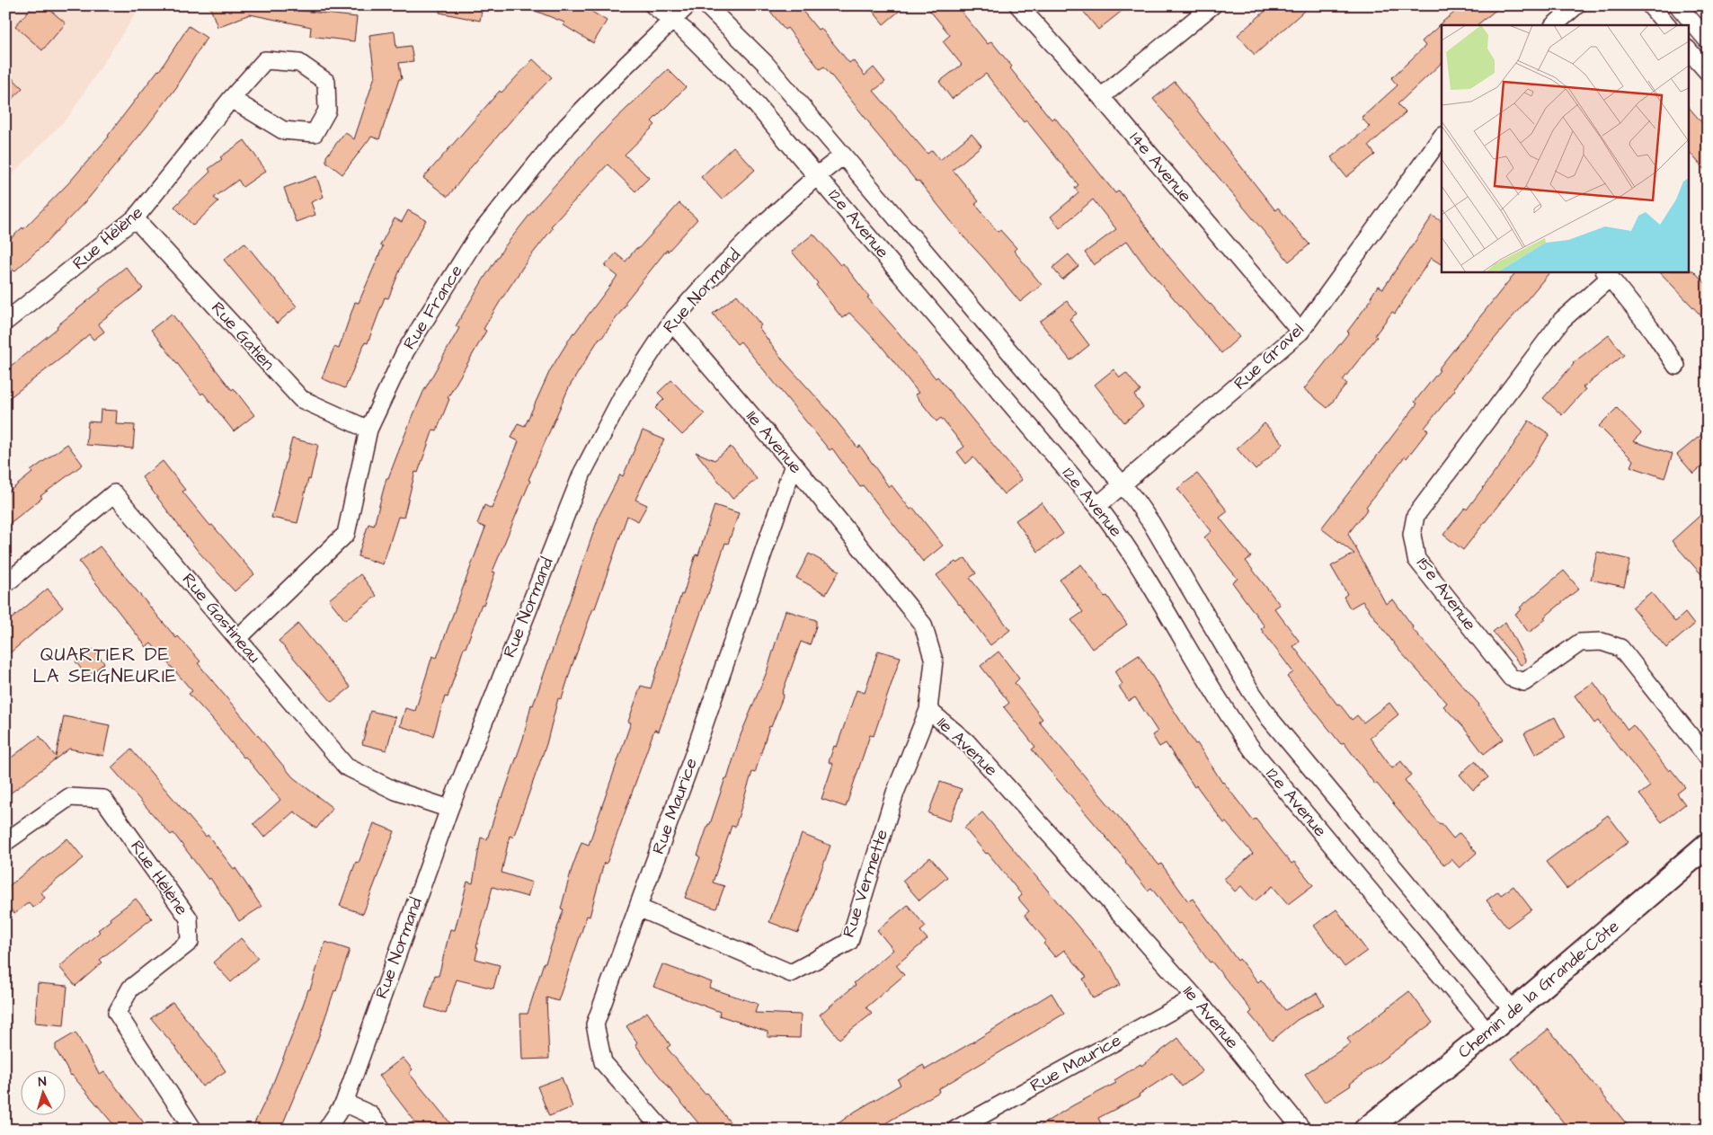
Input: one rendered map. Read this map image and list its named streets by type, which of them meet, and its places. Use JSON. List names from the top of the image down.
{
  "streets": {
    "main road": ["Chemin de la Grande-Côte"],
    "street": [
      "14e Avenue",
      "12e Avenue",
      "Rue Hélène",
      "Rue Normand",
      "Rue France",
      "Rue Gatien",
      "Rue Gravel",
      "11e Avenue",
      "15e Avenue",
      "Rue Gastineau",
      "Rue Maurice",
      "Rue Vermette"
    ]
  },
  "crossings": [
    ["14e Avenue", "Rue Gravel"],
    ["12e Avenue", "Rue Normand"],
    ["12e Avenue", "Rue France"],
    ["12e Avenue", "Rue Gravel"],
    ["12e Avenue", "Chemin de la Grande-Côte"],
    ["Rue Hélène", "Rue Gatien"],
    ["Rue Normand", "11e Avenue"],
    ["Rue Normand", "Rue Gastineau"],
    ["Rue France", "Rue Gatien"],
    ["Rue France", "Rue Gastineau"],
    ["11e Avenue", "Rue Maurice"],
    ["11e Avenue", "Rue Vermette"],
    ["Rue Maurice", "Rue Vermette"]
  ],
  "districts": ["QUARTIER DE LA SEIGNEURIE"],
  "north": "top"
}
